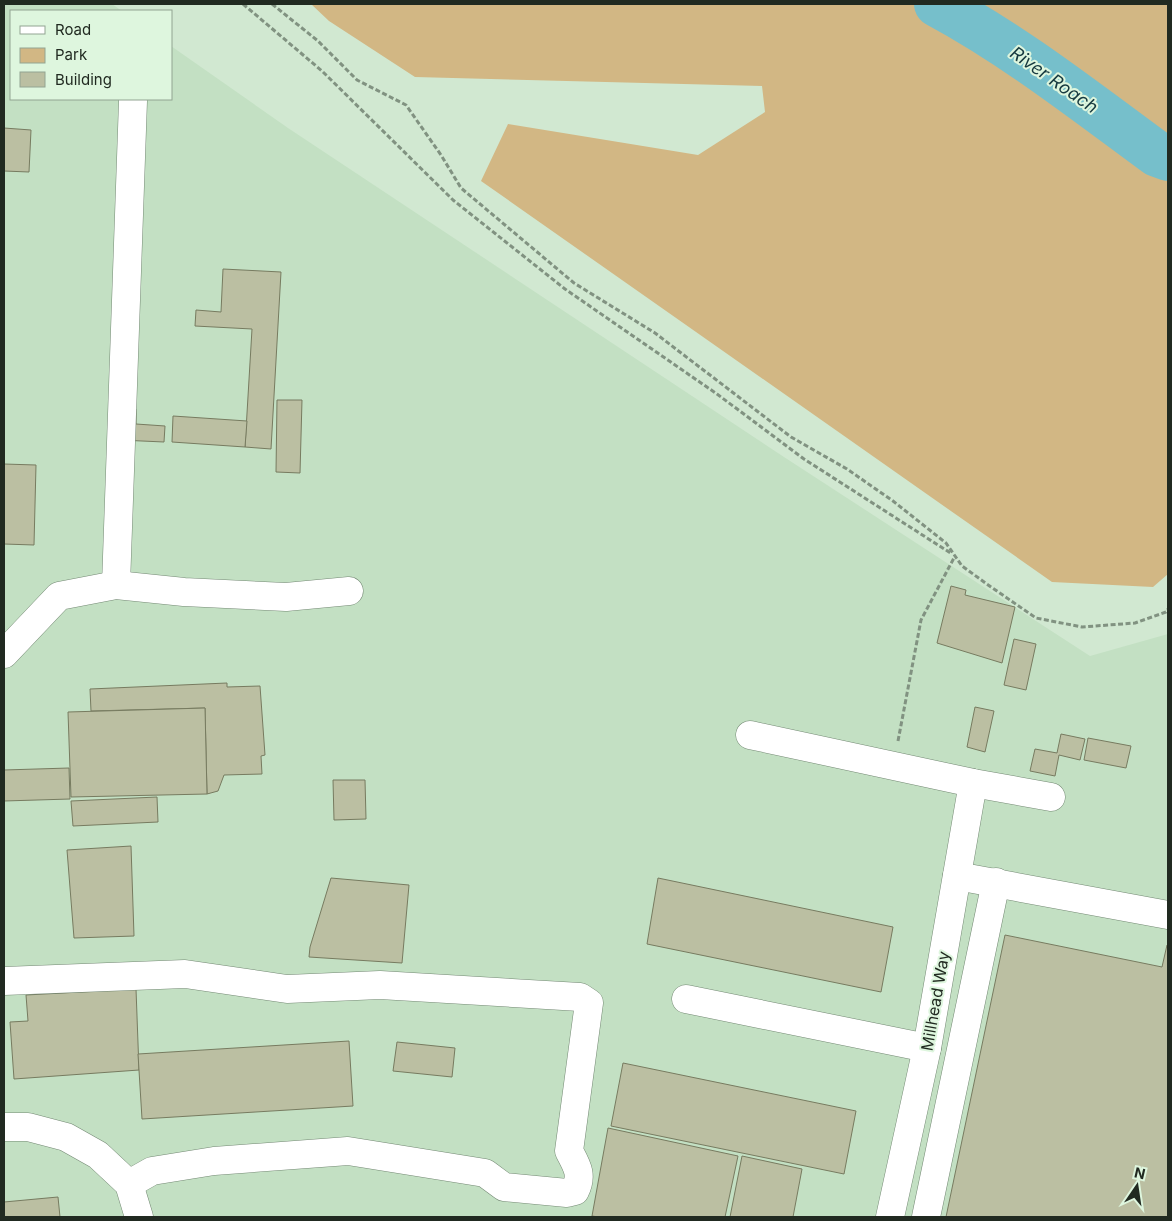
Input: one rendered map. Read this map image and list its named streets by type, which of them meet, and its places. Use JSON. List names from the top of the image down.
{
  "streets": {
    "street": ["Millhead Way"]
  },
  "water": ["River Roach"],
  "legend": ["Road", "Park", "Building"],
  "north": "top"
}
